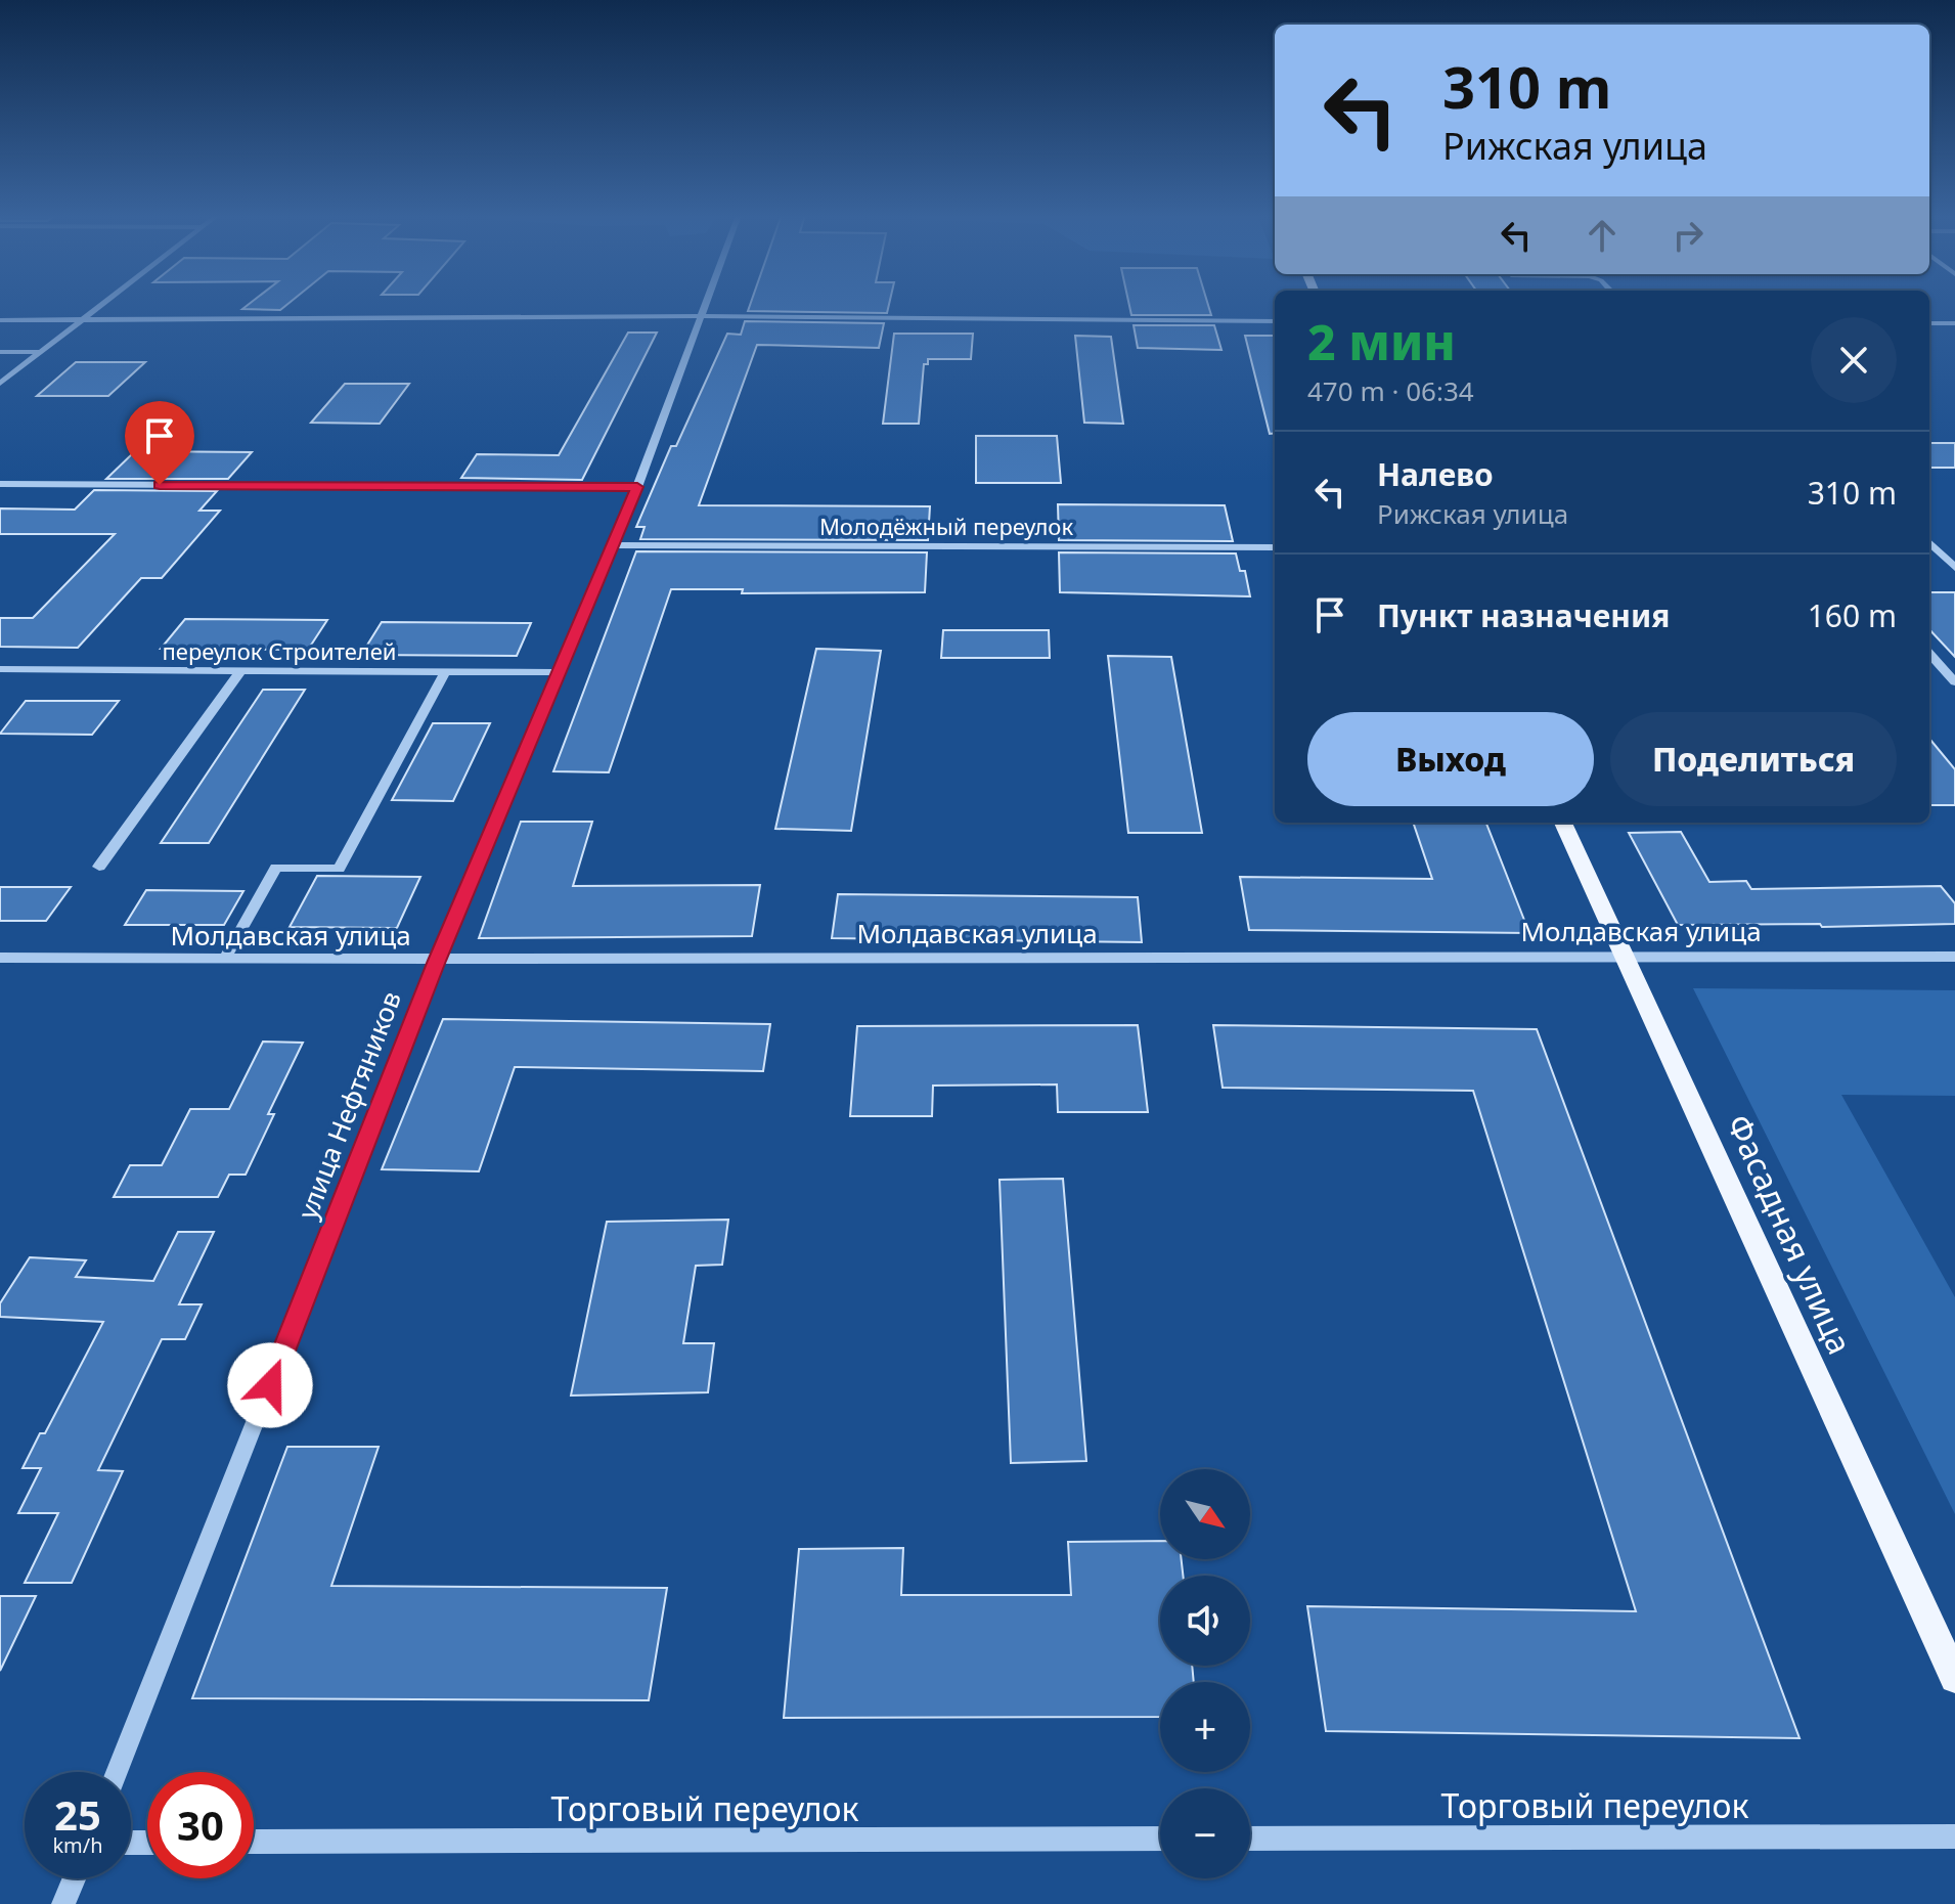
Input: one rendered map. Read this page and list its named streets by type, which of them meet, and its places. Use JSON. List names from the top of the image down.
{
  "streets": {
    "main road": ["Фасадная улица"],
    "street": [
      "Молодёжный переулок",
      "переулок Строителей",
      "Молдавская улица",
      "улица Нефтяников",
      "Торговый переулок"
    ]
  },
  "crossings": [
    ["Молодёжный переулок", "улица Нефтяников"],
    ["переулок Строителей", "улица Нефтяников"],
    ["Молдавская улица", "улица Нефтяников"],
    ["Молдавская улица", "Фасадная улица"]
  ],
  "north": "bottom right",
  "page": {
    "turn": ["310 m", "Рижская улица"],
    "heading": ["2 мин", "470 m · 06:34"],
    "list": [
      {
        "name": "Налево",
        "note": "Рижская улица",
        "value": "310 m"
      },
      {
        "name": "Пункт назначения",
        "value": "160 m"
      }
    ],
    "buttons": ["Выход", "Поделиться"],
    "map_buttons": ["+", "−"],
    "speed": "25 km/h",
    "limit": "30"
  }
}
